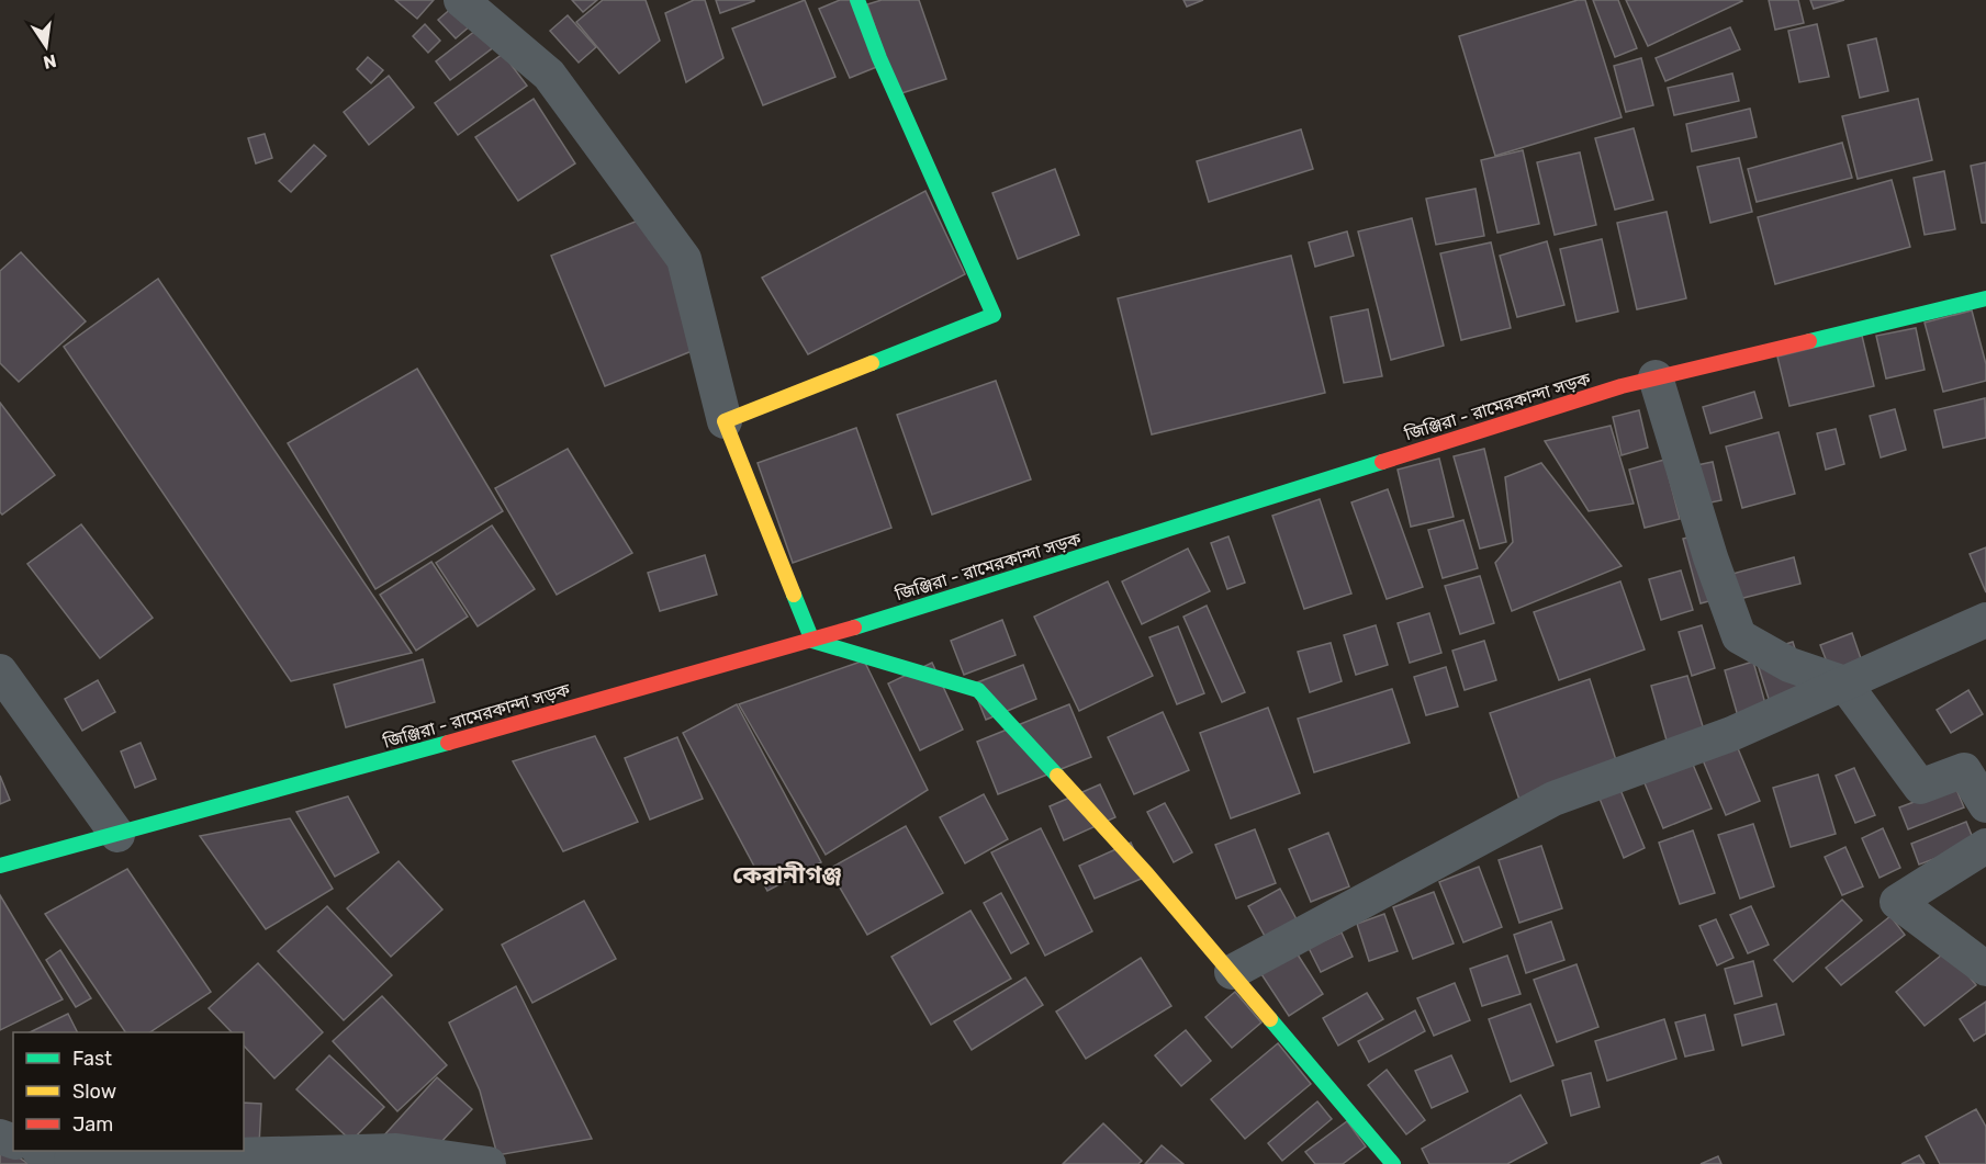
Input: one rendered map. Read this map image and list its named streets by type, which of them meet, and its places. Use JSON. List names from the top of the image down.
{
  "streets": {
    "main road": ["জিঞ্জিরা - রামেরকান্দা সড়ক"]
  },
  "districts": ["কেরানীগঞ্জ"],
  "legend": ["Fast", "Slow", "Jam"],
  "north": "bottom"
}
